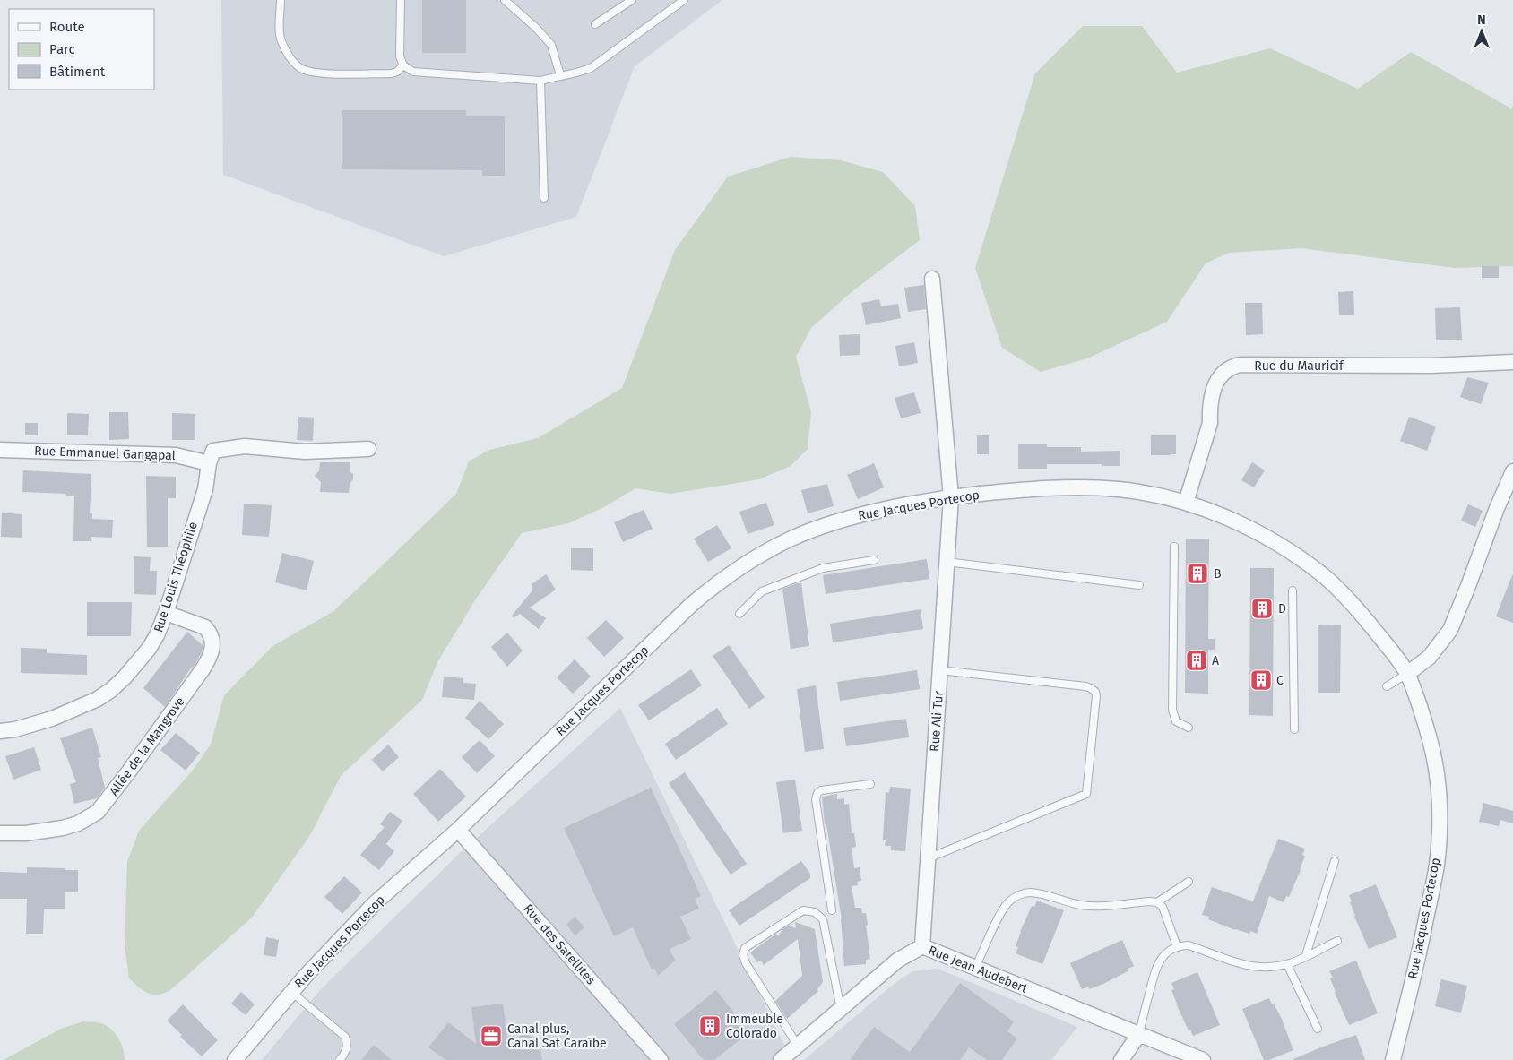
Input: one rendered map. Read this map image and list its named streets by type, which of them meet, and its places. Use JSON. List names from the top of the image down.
{
  "streets": {
    "street": [
      "Rue du Mauricif",
      "Rue Emmanuel Gangapal",
      "Rue Jacques Portecop",
      "Rue Louis Théophile",
      "Rue Ali Tur",
      "Allée de la Mangrove",
      "Rue des Satellites",
      "Rue Jean Audebert"
    ]
  },
  "crossings": [
    ["Rue du Mauricif", "Rue Jacques Portecop"],
    ["Rue Emmanuel Gangapal", "Rue Louis Théophile"],
    ["Rue Jacques Portecop", "Rue Ali Tur"],
    ["Rue Jacques Portecop", "Rue des Satellites"],
    ["Rue Louis Théophile", "Allée de la Mangrove"],
    ["Rue Ali Tur", "Rue Jean Audebert"]
  ],
  "places": {
    "building": [
      "B",
      "D",
      "A",
      "C",
      "Immeuble Colorado"
    ],
    "office": ["Canal plus, Canal Sat Caraïbe"]
  },
  "legend": ["Route", "Parc", "Bâtiment"],
  "north": "top"
}
